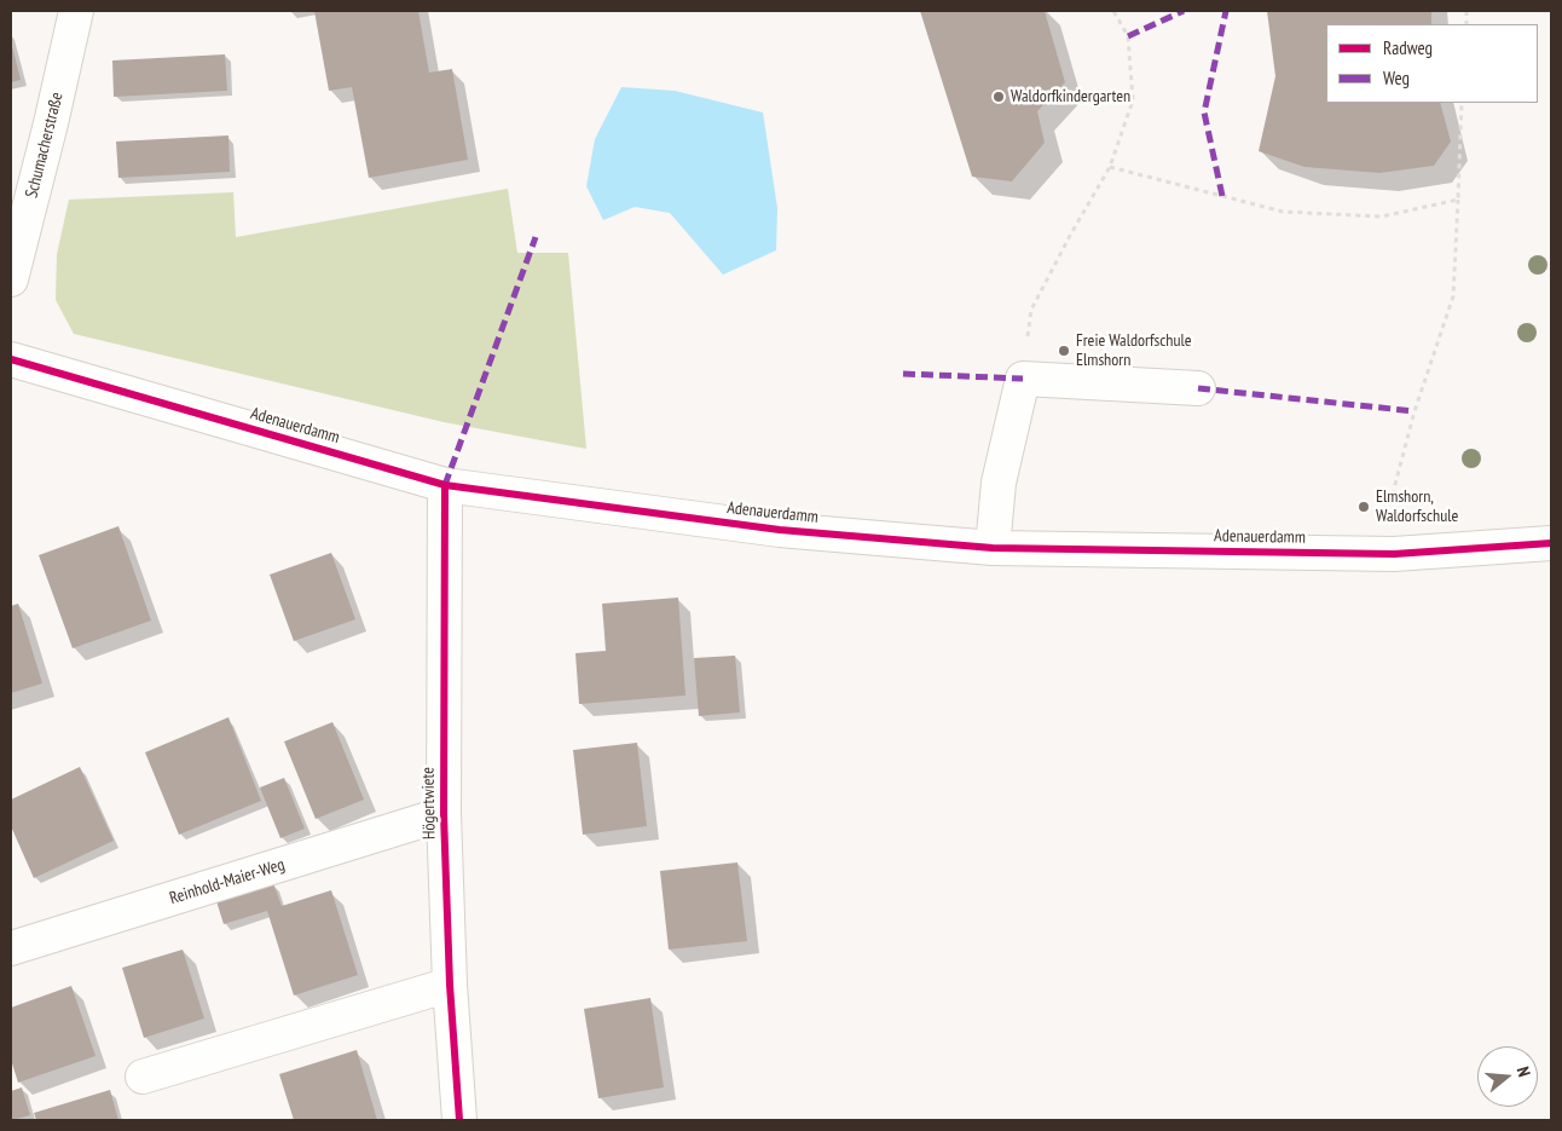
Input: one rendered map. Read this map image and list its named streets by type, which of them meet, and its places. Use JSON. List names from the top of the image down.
{
  "streets": {
    "street": [
      "Schumacherstraße",
      "Adenauerdamm",
      "Högertwiete",
      "Reinhold-Maier-Weg"
    ]
  },
  "crossings": [
    ["Adenauerdamm", "Högertwiete"],
    ["Högertwiete", "Reinhold-Maier-Weg"]
  ],
  "places": ["Waldorfkindergarten", "Freie Waldorfschule Elmshorn", "Elmshorn, Waldorfschule"],
  "legend": ["Radweg", "Weg"],
  "north": "right"
}
